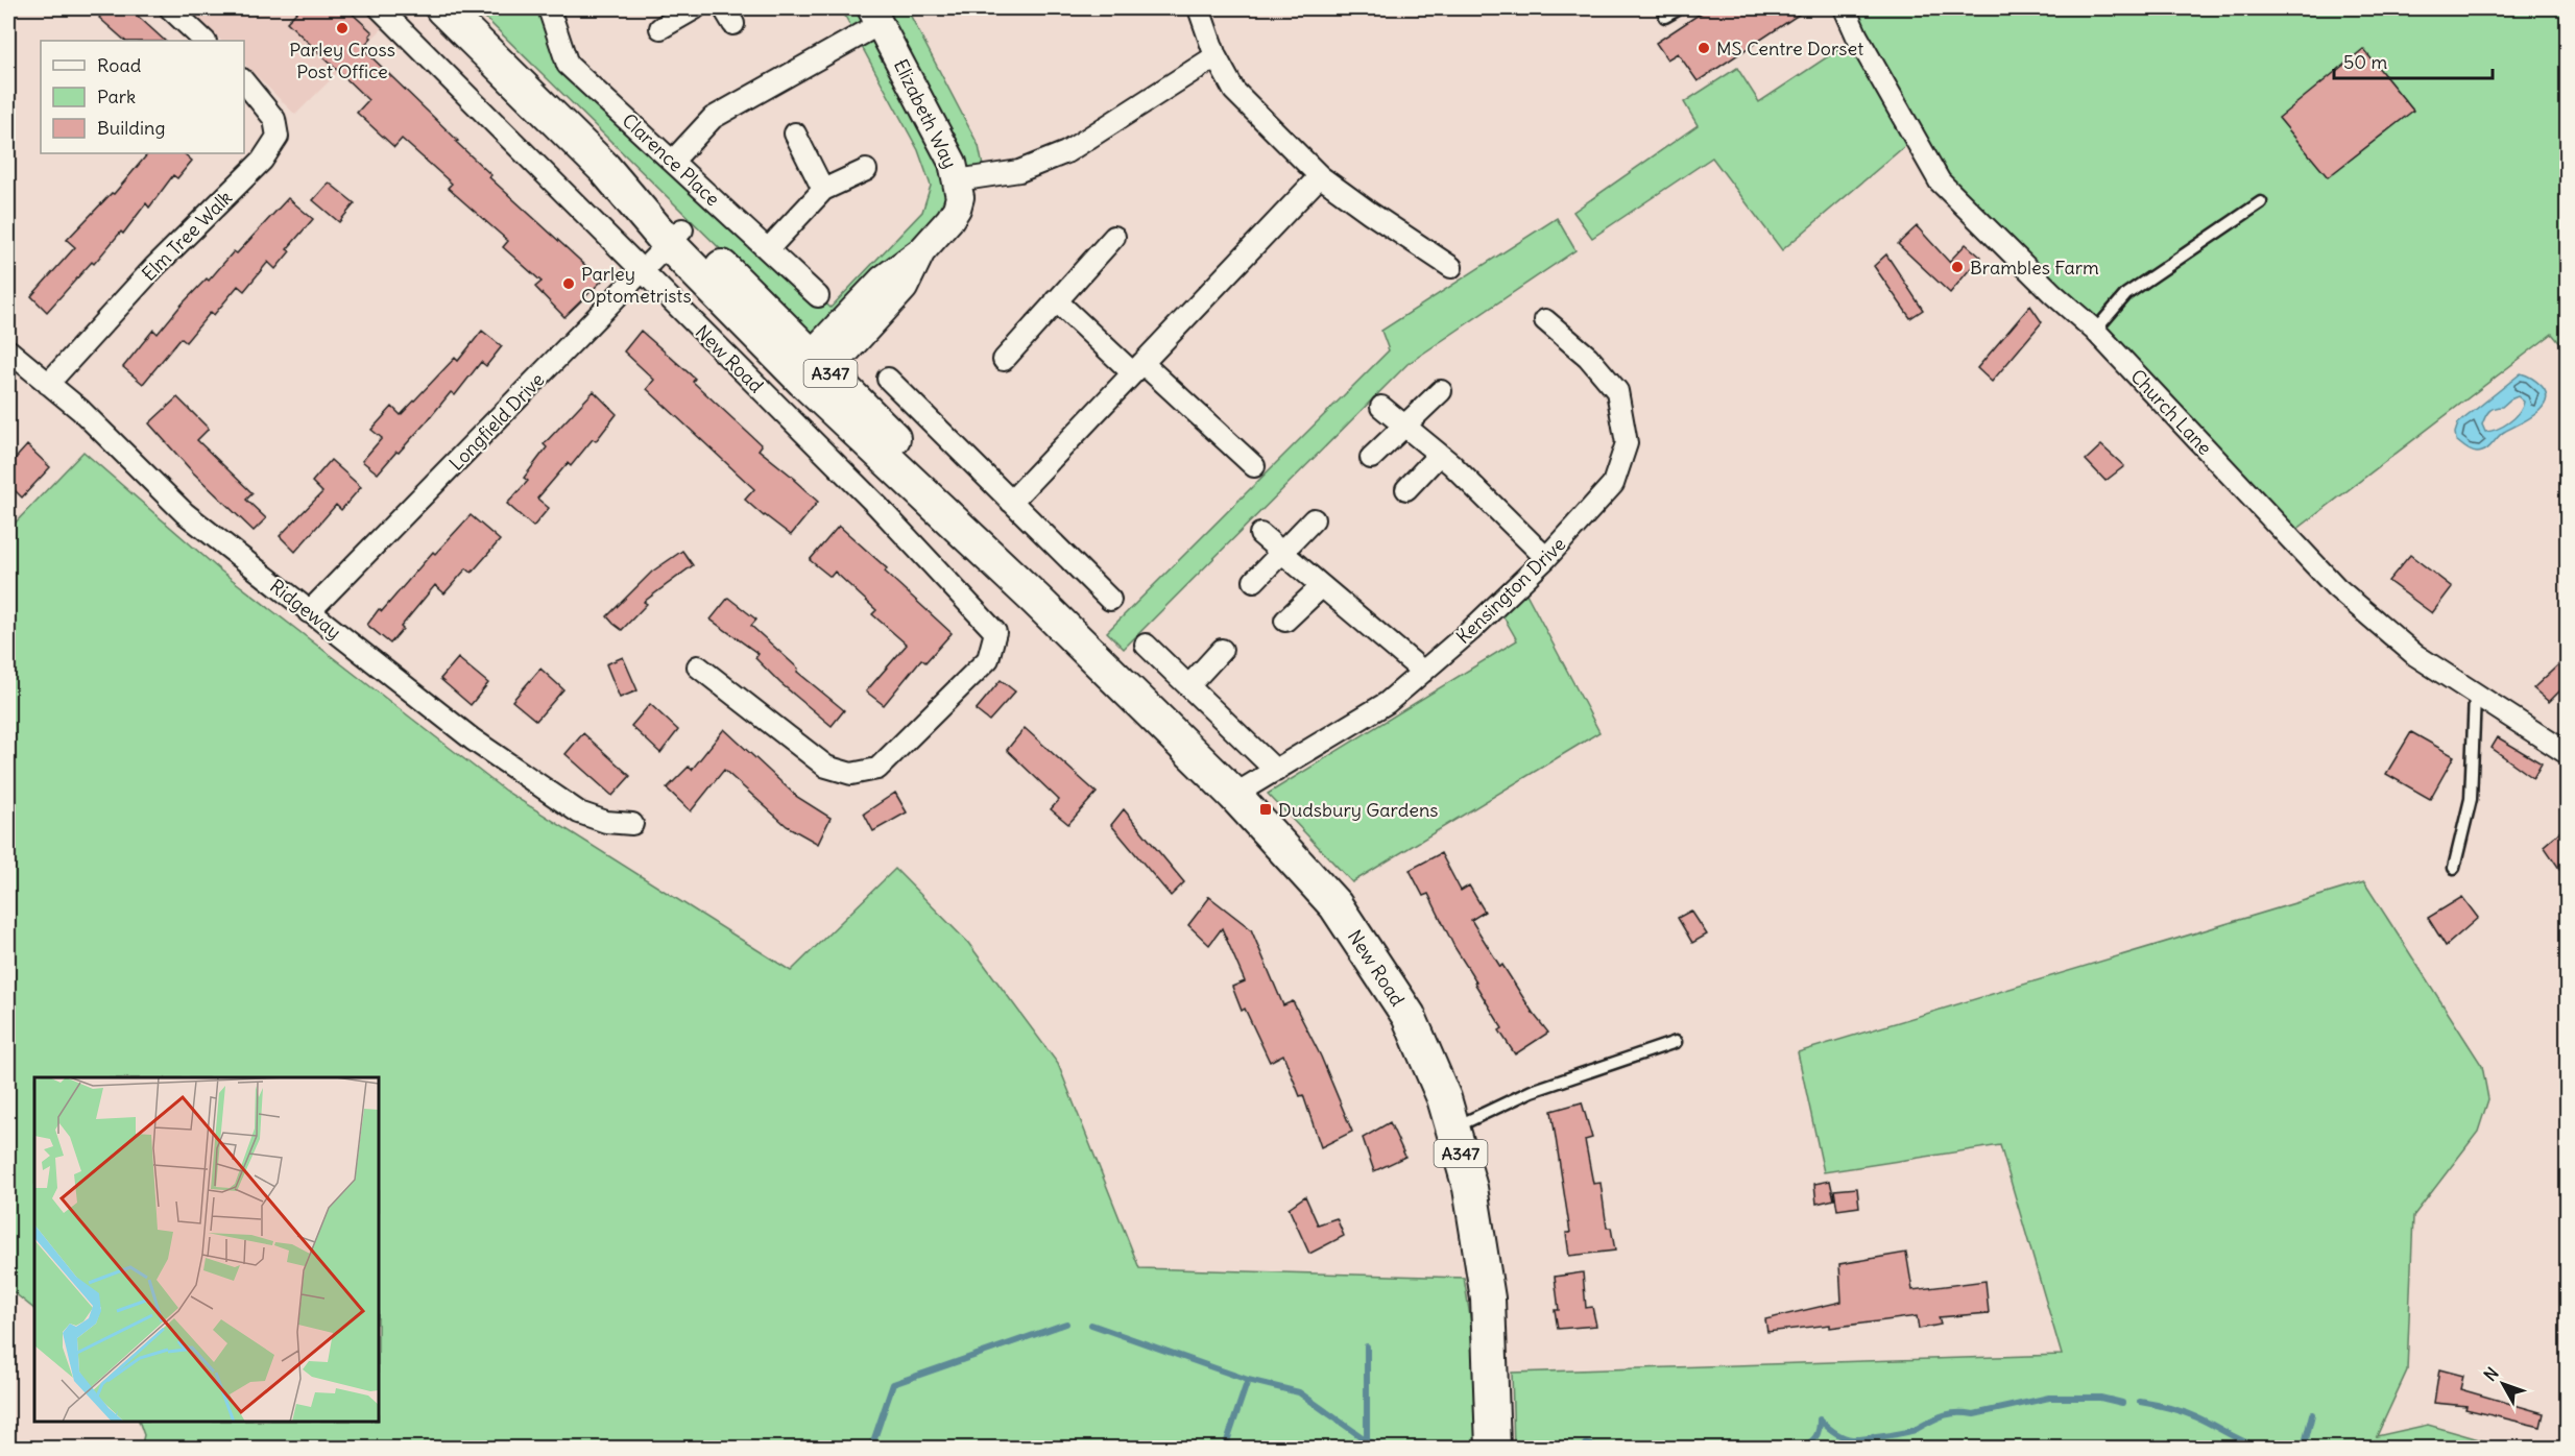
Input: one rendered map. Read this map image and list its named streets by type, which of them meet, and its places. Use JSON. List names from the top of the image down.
{
  "streets": {
    "main road": ["New Road", "A347"],
    "street": [
      "Elizabeth Way",
      "Clarence Place",
      "Elm Tree Walk",
      "Church Lane",
      "Longfield Drive",
      "Kensington Drive",
      "Ridgeway"
    ]
  },
  "crossings": [
    ["Elizabeth Way", "New Road"],
    ["Elm Tree Walk", "Ridgeway"],
    ["New Road", "Longfield Drive"],
    ["New Road", "Kensington Drive"],
    ["Longfield Drive", "Ridgeway"]
  ],
  "places": {
    "other": [
      "Parley Cross Post Office",
      "MS Centre Dorset",
      "Brambles Farm",
      "Parley Optometrists"
    ],
    "transit": ["Dudsbury Gardens"]
  },
  "legend": ["Road", "Park", "Building"],
  "scale_bar": "50 m",
  "north": "top left"
}
